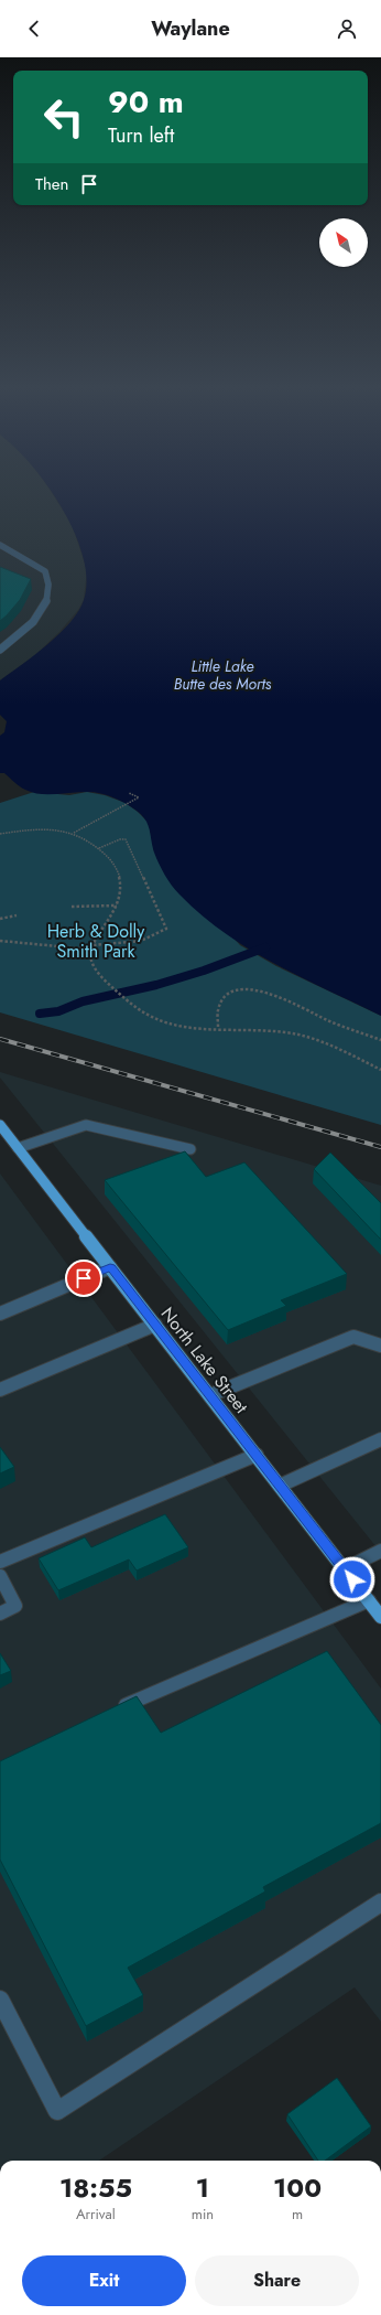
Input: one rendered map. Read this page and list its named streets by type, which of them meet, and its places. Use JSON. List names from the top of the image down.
{
  "streets": {
    "main road": ["North Lake Street"]
  },
  "water": ["Little Lake Butte des Morts"],
  "parks": ["Herb & Dolly Smith Park"],
  "north": "top left",
  "page": {
    "header": "Waylane",
    "turn": ["90 m", "Turn left"],
    "then": "Then",
    "eta": [
      "18:55",
      "Arrival",
      "1",
      "min",
      "100",
      "m"
    ],
    "buttons": ["Exit", "Share"]
  }
}
